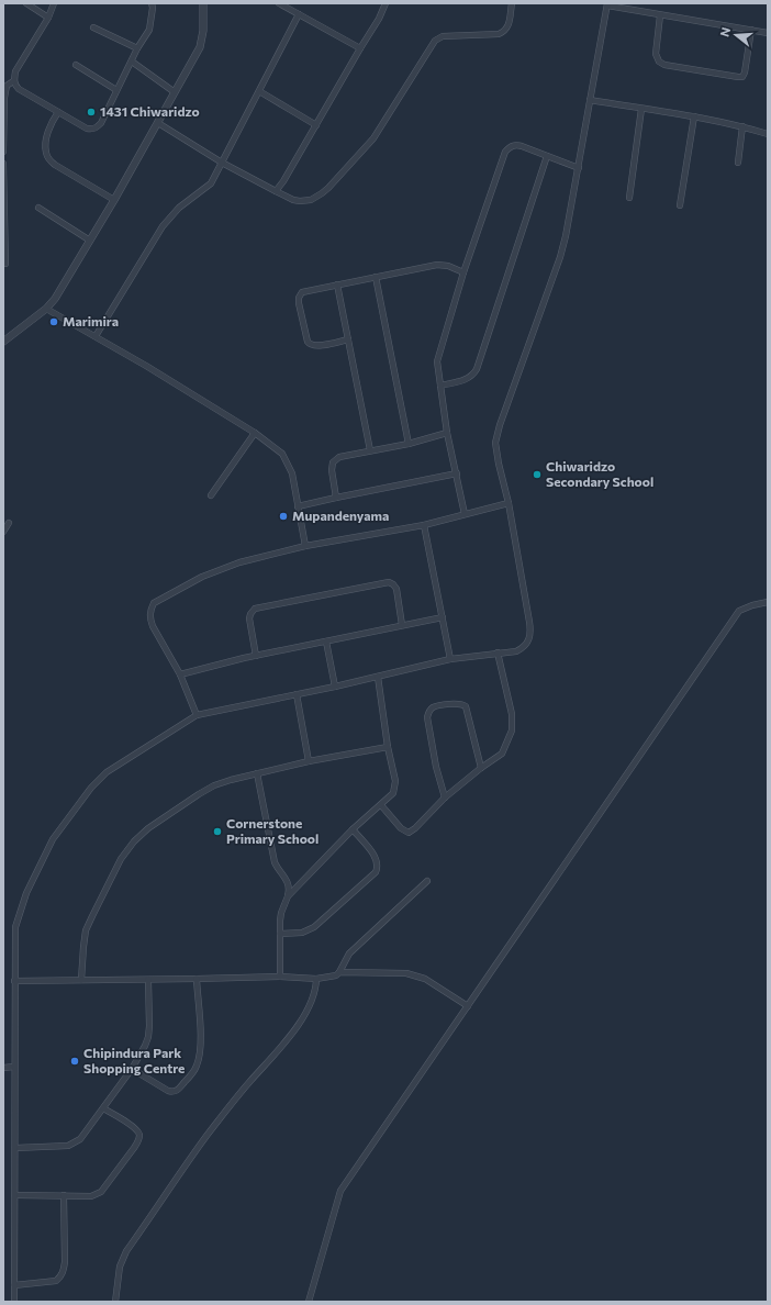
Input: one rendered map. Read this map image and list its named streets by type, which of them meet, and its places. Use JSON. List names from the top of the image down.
{
  "places": [
    "1431 Chiwaridzo",
    "Marimira",
    "Chiwaridzo Secondary School",
    "Mupandenyama",
    "Cornerstone Primary School",
    "Chipindura Park Shopping Centre"
  ],
  "north": "left"
}
